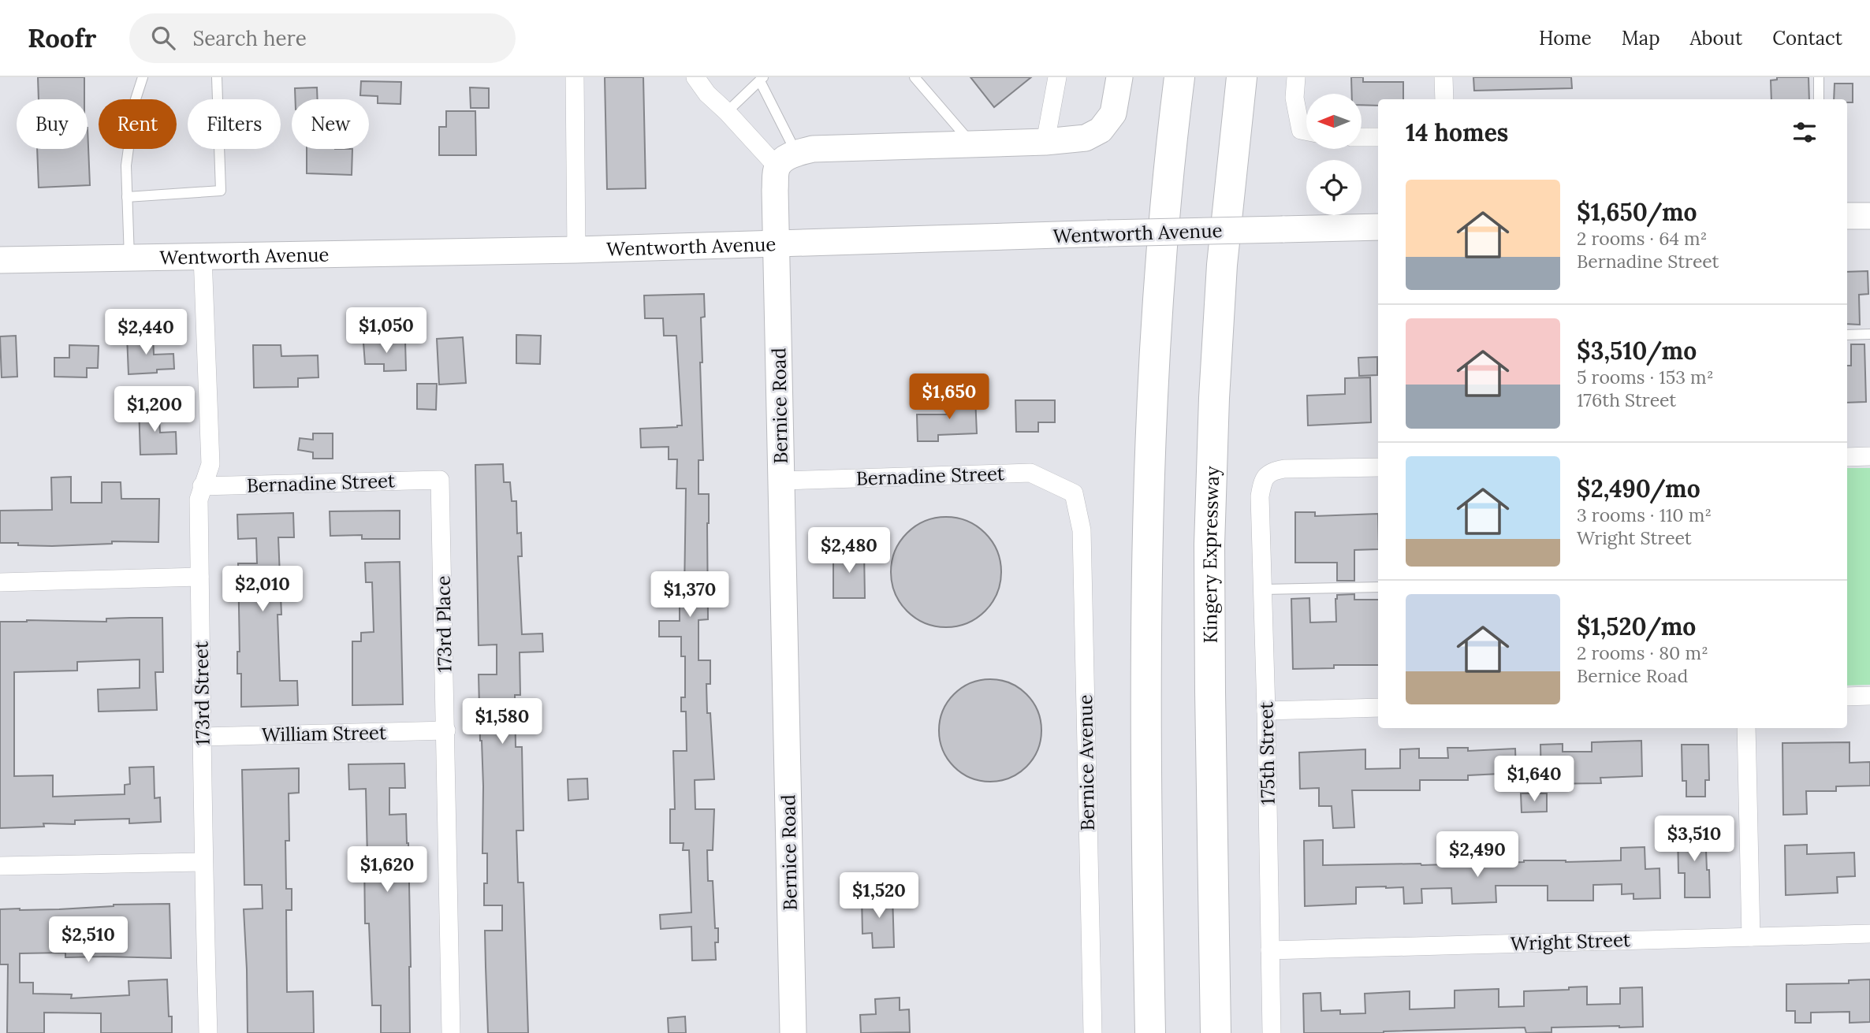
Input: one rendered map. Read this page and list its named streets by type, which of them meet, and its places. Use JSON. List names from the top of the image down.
{
  "streets": {
    "highway": ["Kingery Expressway"],
    "street": [
      "Wentworth Avenue",
      "Bernice Road",
      "Bernadine Street",
      "173rd Place",
      "173rd Street",
      "William Street",
      "175th Street",
      "Bernice Avenue",
      "Wright Street"
    ]
  },
  "crossings": [
    ["Wentworth Avenue", "Bernice Road"],
    ["Wentworth Avenue", "173rd Street"],
    ["Bernice Road", "Bernadine Street"],
    ["Bernadine Street", "173rd Place"],
    ["Bernadine Street", "173rd Street"],
    ["Bernadine Street", "Bernice Avenue"],
    ["173rd Place", "William Street"],
    ["173rd Street", "William Street"],
    ["175th Street", "Wright Street"]
  ],
  "north": "left",
  "page": {
    "header": "Roofr",
    "search": "Search here",
    "nav": [
      "Home",
      "Map",
      "About",
      "Contact"
    ],
    "chip": [
      "Buy",
      "Rent",
      "Filters",
      "New"
    ],
    "heading": "14 homes",
    "list": [
      {
        "name": "$1,650/mo",
        "note": "2 rooms · 64 m² · Bernadine Street"
      },
      {
        "name": "$3,510/mo",
        "note": "5 rooms · 153 m² · 176th Street"
      },
      {
        "name": "$2,490/mo",
        "note": "3 rooms · 110 m² · Wright Street"
      },
      {
        "name": "$1,520/mo",
        "note": "2 rooms · 80 m² · Bernice Road"
      }
    ],
    "price": [
      "$1,050",
      "$2,440",
      "$1,650",
      "$1,200",
      "$2,480",
      "$2,010",
      "$1,370",
      "$1,580",
      "$1,640",
      "$3,510",
      "$2,490",
      "$1,620",
      "$1,520",
      "$2,510"
    ]
  }
}
